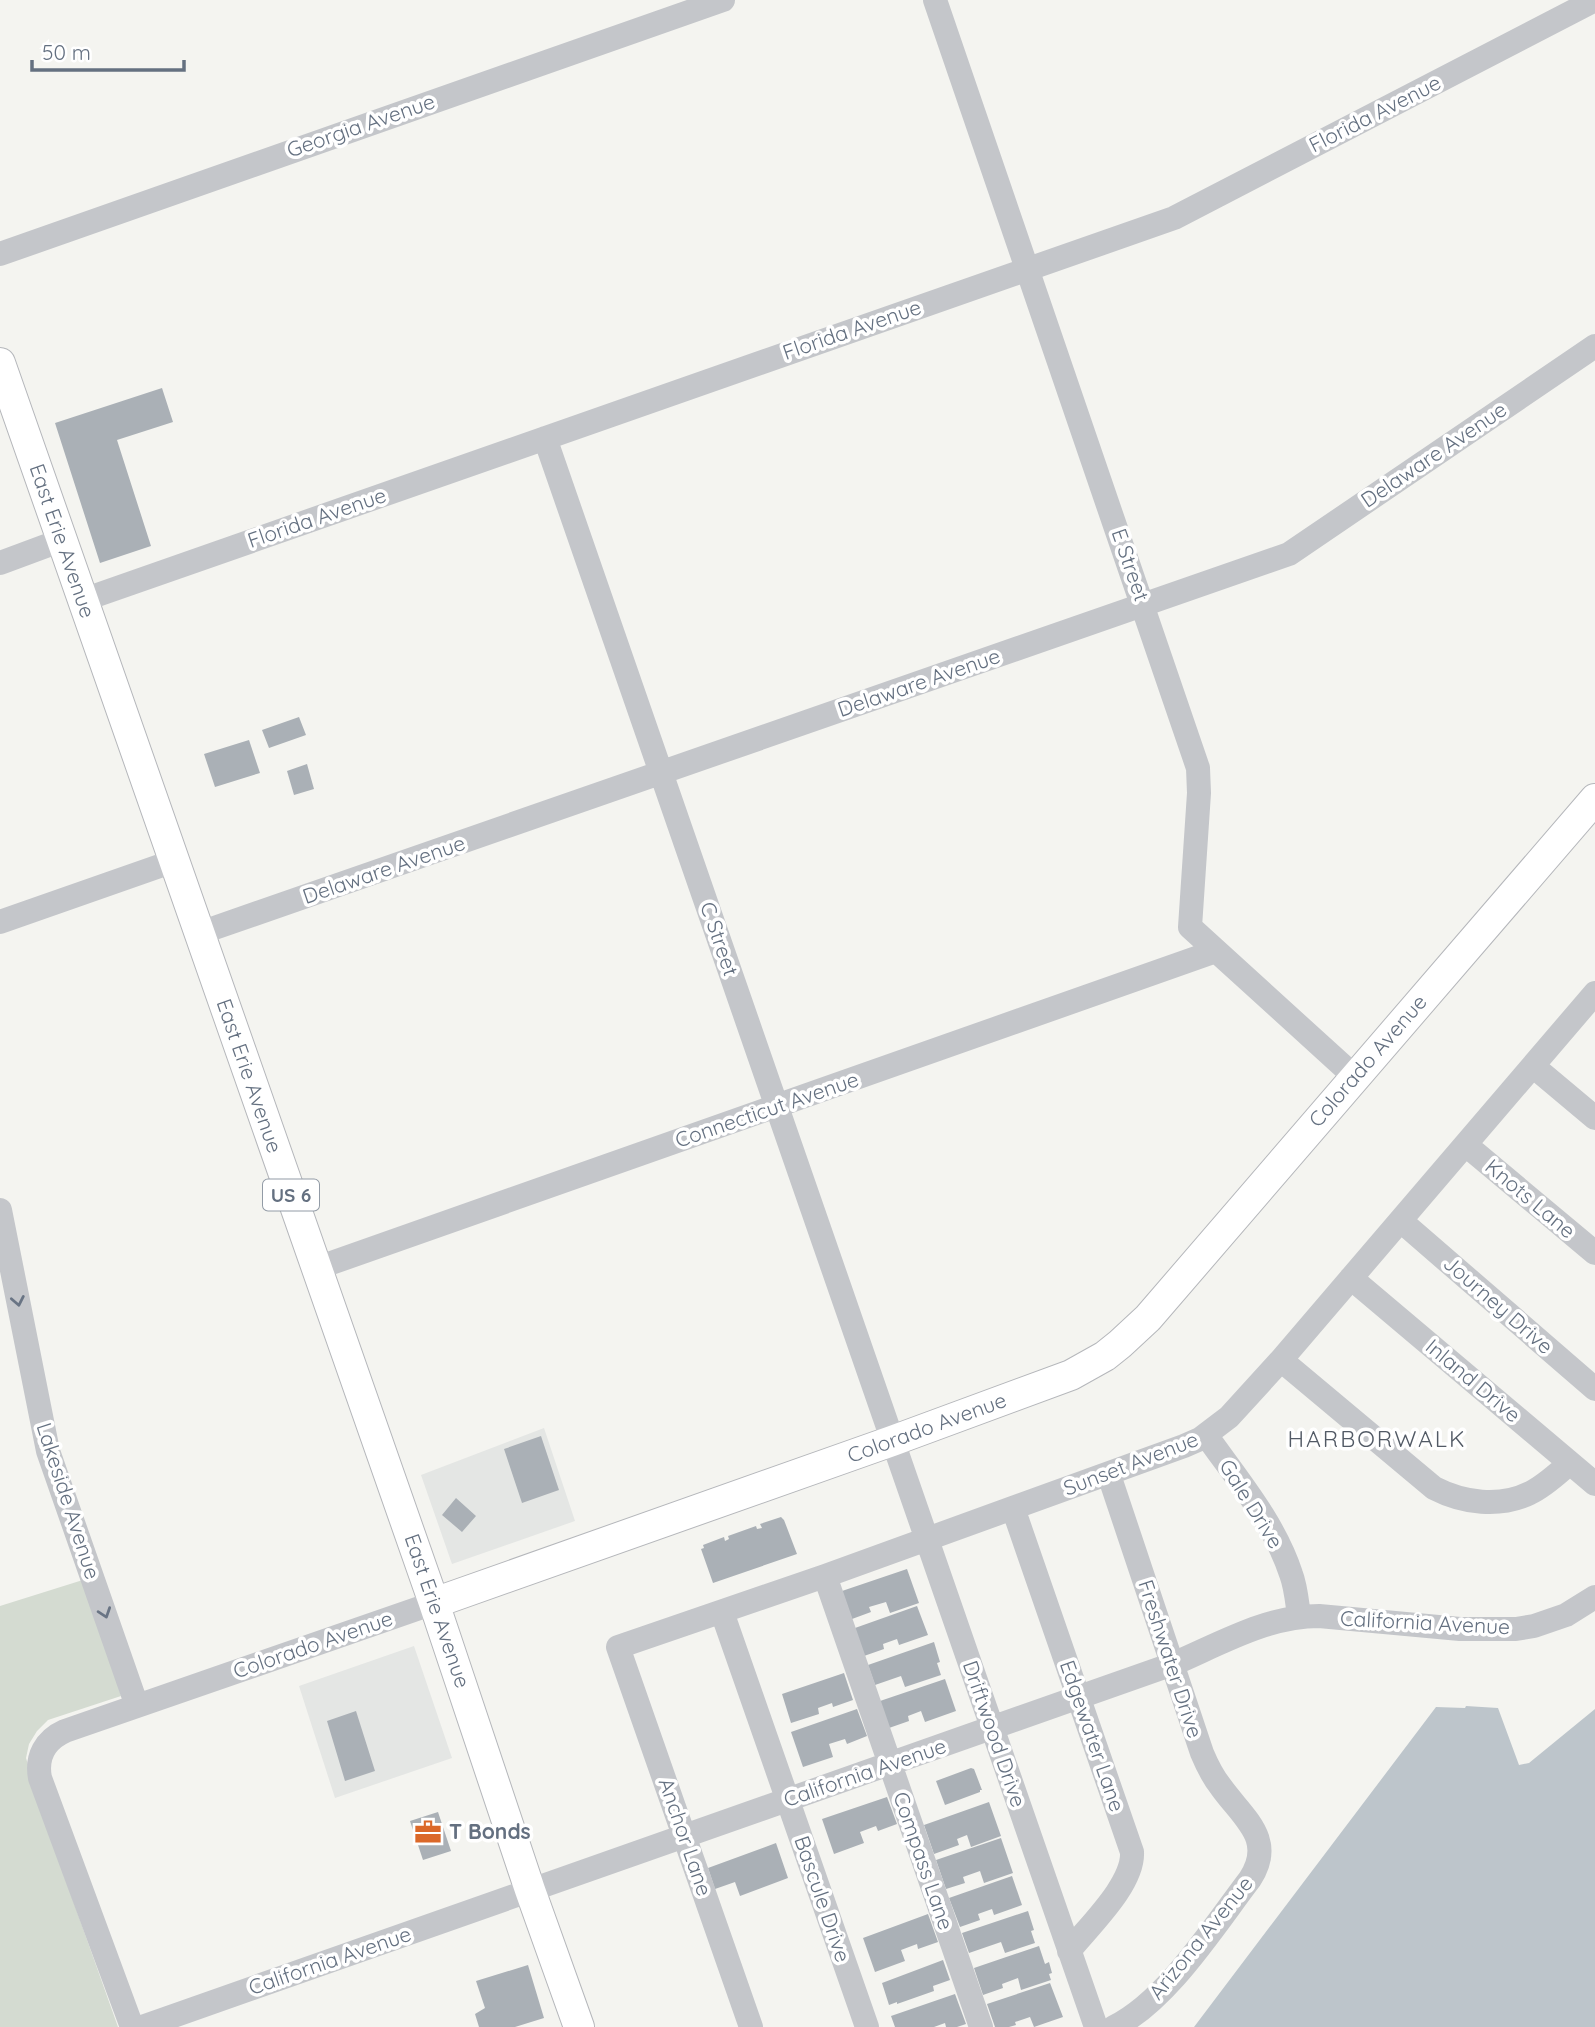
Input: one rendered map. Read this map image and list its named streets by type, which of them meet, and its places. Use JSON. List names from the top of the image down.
{
  "streets": {
    "main road": ["East Erie Avenue", "Colorado Avenue", "US 6"],
    "street": [
      "Florida Avenue",
      "Georgia Avenue",
      "Delaware Avenue",
      "E Street",
      "C Street",
      "Connecticut Avenue",
      "Knots Lane",
      "Journey Drive",
      "Inland Drive",
      "Sunset Avenue",
      "Lakeside Avenue",
      "Gale Drive",
      "California Avenue",
      "Freshwater Drive",
      "Driftwood Drive",
      "Edgewater Lane",
      "Anchor Lane",
      "Compass Lane",
      "Bascule Drive",
      "Arizona Avenue"
    ]
  },
  "crossings": [
    ["Florida Avenue", "East Erie Avenue"],
    ["Florida Avenue", "E Street"],
    ["Florida Avenue", "C Street"],
    ["Delaware Avenue", "East Erie Avenue"],
    ["Delaware Avenue", "E Street"],
    ["Delaware Avenue", "C Street"],
    ["East Erie Avenue", "Colorado Avenue"],
    ["East Erie Avenue", "Connecticut Avenue"],
    ["East Erie Avenue", "California Avenue"],
    ["E Street", "Colorado Avenue"],
    ["E Street", "Connecticut Avenue"],
    ["C Street", "Colorado Avenue"],
    ["C Street", "Connecticut Avenue"],
    ["C Street", "Driftwood Drive"],
    ["Colorado Avenue", "Lakeside Avenue"],
    ["Colorado Avenue", "Driftwood Drive"],
    ["Knots Lane", "Sunset Avenue"],
    ["Journey Drive", "Sunset Avenue"],
    ["Inland Drive", "Sunset Avenue"],
    ["Sunset Avenue", "Gale Drive"],
    ["Sunset Avenue", "Freshwater Drive"],
    ["Sunset Avenue", "Driftwood Drive"],
    ["Sunset Avenue", "Edgewater Lane"],
    ["Sunset Avenue", "Anchor Lane"],
    ["Sunset Avenue", "Compass Lane"],
    ["Sunset Avenue", "Bascule Drive"],
    ["Gale Drive", "California Avenue"],
    ["California Avenue", "Freshwater Drive"],
    ["California Avenue", "Driftwood Drive"],
    ["California Avenue", "Edgewater Lane"],
    ["California Avenue", "Anchor Lane"],
    ["California Avenue", "Compass Lane"],
    ["California Avenue", "Bascule Drive"],
    ["Freshwater Drive", "Arizona Avenue"],
    ["Driftwood Drive", "Edgewater Lane"]
  ],
  "one_way": ["Lakeside Avenue"],
  "districts": ["HARBORWALK"],
  "places": {
    "office": ["T Bonds"]
  },
  "scale_bar": "50 m"
}
